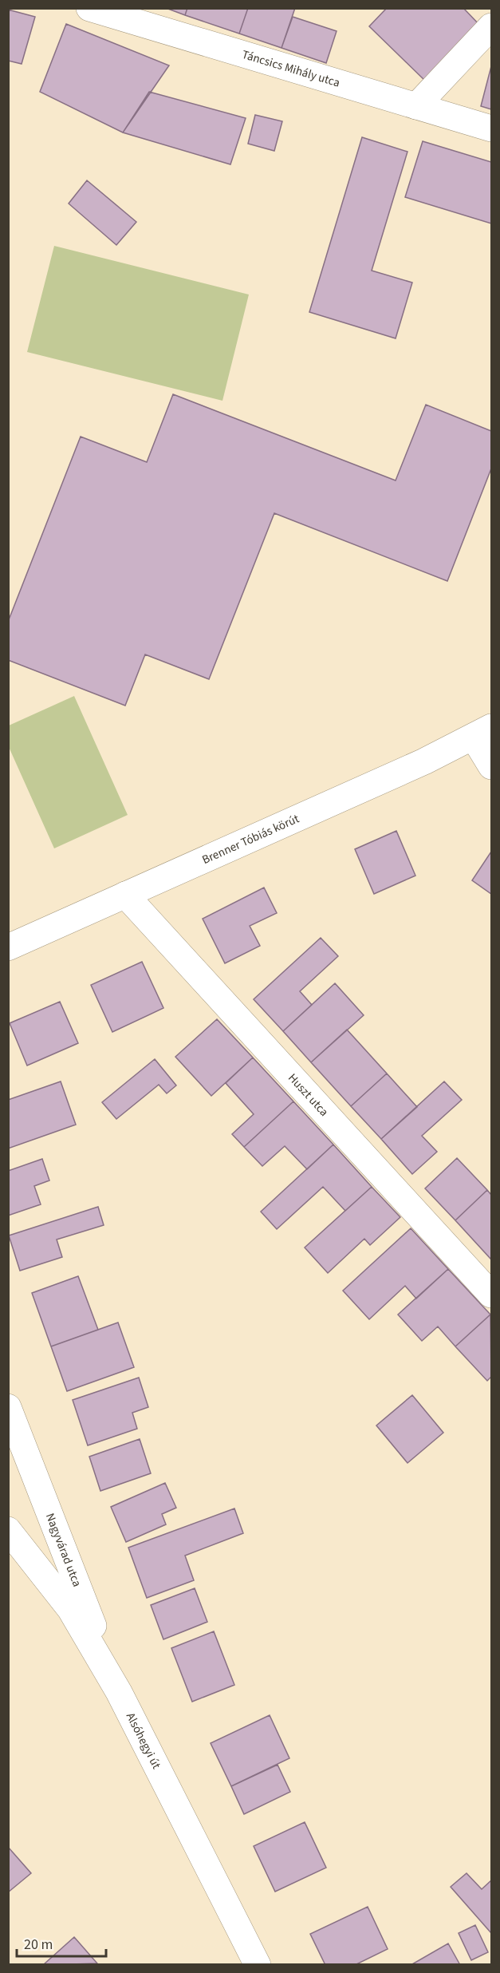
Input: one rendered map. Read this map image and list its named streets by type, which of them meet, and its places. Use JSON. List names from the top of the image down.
{
  "streets": {
    "street": [
      "Táncsics Mihály utca",
      "Brenner Tóbiás körút",
      "Huszt utca",
      "Nagyvárad utca",
      "Alsóhegyi út"
    ]
  },
  "crossings": [
    ["Brenner Tóbiás körút", "Huszt utca"],
    ["Nagyvárad utca", "Alsóhegyi út"]
  ],
  "scale_bar": "20 m"
}
